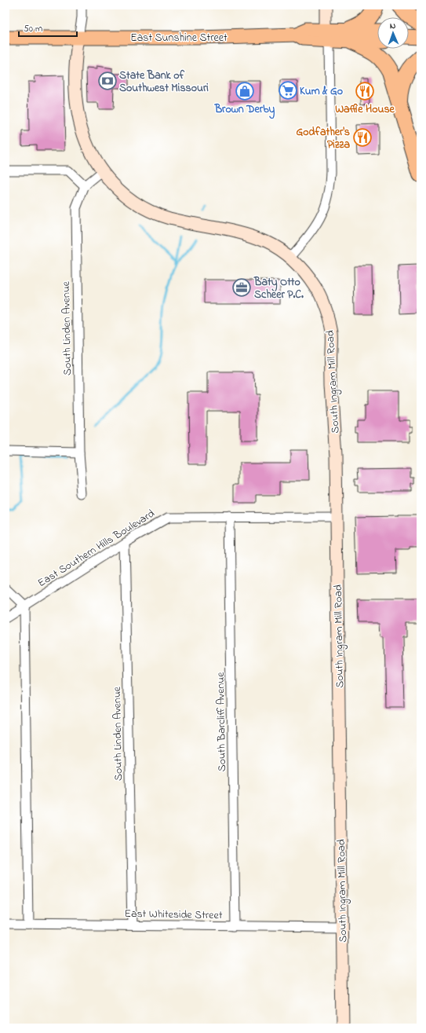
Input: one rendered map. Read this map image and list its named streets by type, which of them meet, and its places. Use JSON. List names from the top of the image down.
{
  "streets": {
    "main road": ["East Sunshine Street"],
    "street": [
      "South Linden Avenue",
      "South Ingram Mill Road",
      "East Southern Hills Boulevard",
      "South Barcliff Avenue",
      "East Whiteside Street"
    ]
  },
  "crossings": [
    ["East Sunshine Street", "South Ingram Mill Road"],
    ["South Linden Avenue", "South Ingram Mill Road"],
    ["South Linden Avenue", "East Southern Hills Boulevard"],
    ["South Linden Avenue", "East Whiteside Street"],
    ["South Ingram Mill Road", "East Southern Hills Boulevard"],
    ["South Ingram Mill Road", "East Whiteside Street"],
    ["East Southern Hills Boulevard", "South Barcliff Avenue"],
    ["South Barcliff Avenue", "East Whiteside Street"]
  ],
  "places": {
    "bank": ["State Bank of Southwest Missouri"],
    "supermarket": ["Kum & Go"],
    "shop": ["Brown Derby"],
    "restaurant": ["Waffle House", "Godfather's Pizza"],
    "office": ["Baty Otto Scheer P.C."]
  },
  "scale_bar": "50 m",
  "north": "top"
}
